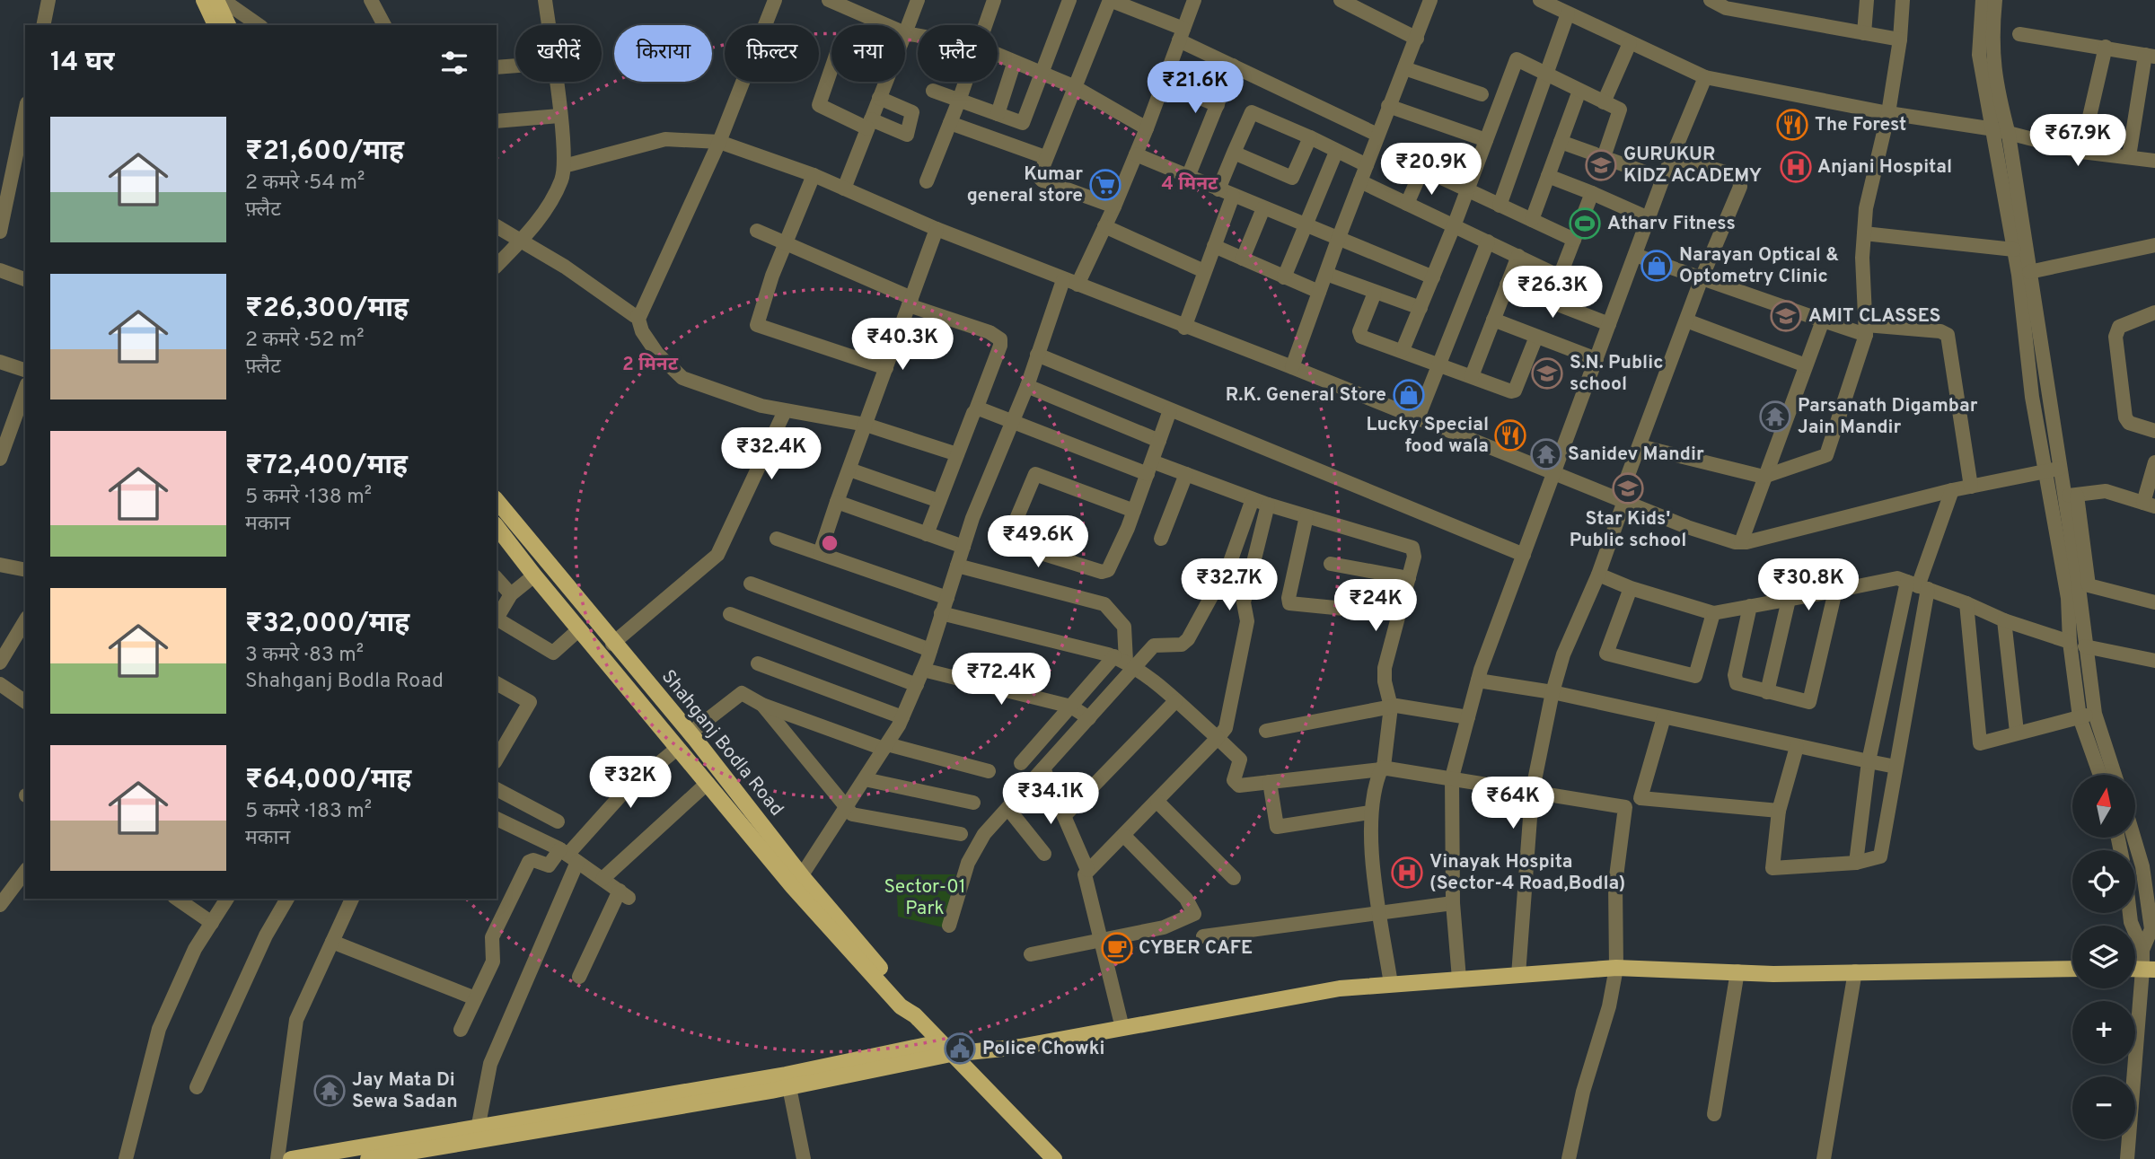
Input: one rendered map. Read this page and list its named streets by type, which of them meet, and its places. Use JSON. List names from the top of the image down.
{
  "streets": {
    "main road": ["Shahganj Bodla Road"]
  },
  "parks": ["Sector-01 Park"],
  "places": {
    "restaurant": ["The Forest", "Lucky Special food wala"],
    "school or university": [
      "GURUKUR KIDZ ACADEMY",
      "AMIT CLASSES",
      "S.N. Public school",
      "Star Kids' Public school"
    ],
    "hospital": ["Anjani Hospital", "Vinayak Hospita (Sector-4 Road,Bodla)"],
    "supermarket": ["Kumar general store"],
    "sports": ["Atharv Fitness"],
    "shop": ["Narayan Optical & Optometry Clinic", "R.K. General Store"],
    "temple": ["Parsanath Digambar Jain Mandir", "Sanidev Mandir", "Jay Mata Di Sewa Sadan"],
    "cafe": ["CYBER CAFE"],
    "public building": ["Police Chowki"]
  },
  "north": "top",
  "page": {
    "chip": [
      "खरीदें",
      "किराया",
      "फ़िल्टर",
      "नया",
      "फ़्लैट"
    ],
    "heading": "14 घर",
    "price": [
      "₹21.6K",
      "₹67.9K",
      "₹20.9K",
      "₹26.3K",
      "₹40.3K",
      "₹32.4K",
      "₹49.6K",
      "₹32.7K",
      "₹30.8K",
      "₹24K",
      "₹72.4K",
      "₹32K",
      "₹34.1K",
      "₹64K"
    ],
    "list": [
      {
        "name": "₹21,600/माह",
        "note": "2 कमरे · 54 m² · फ़्लैट"
      },
      {
        "name": "₹26,300/माह",
        "note": "2 कमरे · 52 m² · फ़्लैट"
      },
      {
        "name": "₹72,400/माह",
        "note": "5 कमरे · 138 m² · मकान"
      },
      {
        "name": "₹32,000/माह",
        "note": "3 कमरे · 83 m² · Shahganj Bodla Road"
      },
      {
        "name": "₹64,000/माह",
        "note": "5 कमरे · 183 m² · मकान"
      }
    ],
    "map_buttons": ["+", "−"]
  },
  "rings": ["4 मिनट", "2 मिनट"]
}
